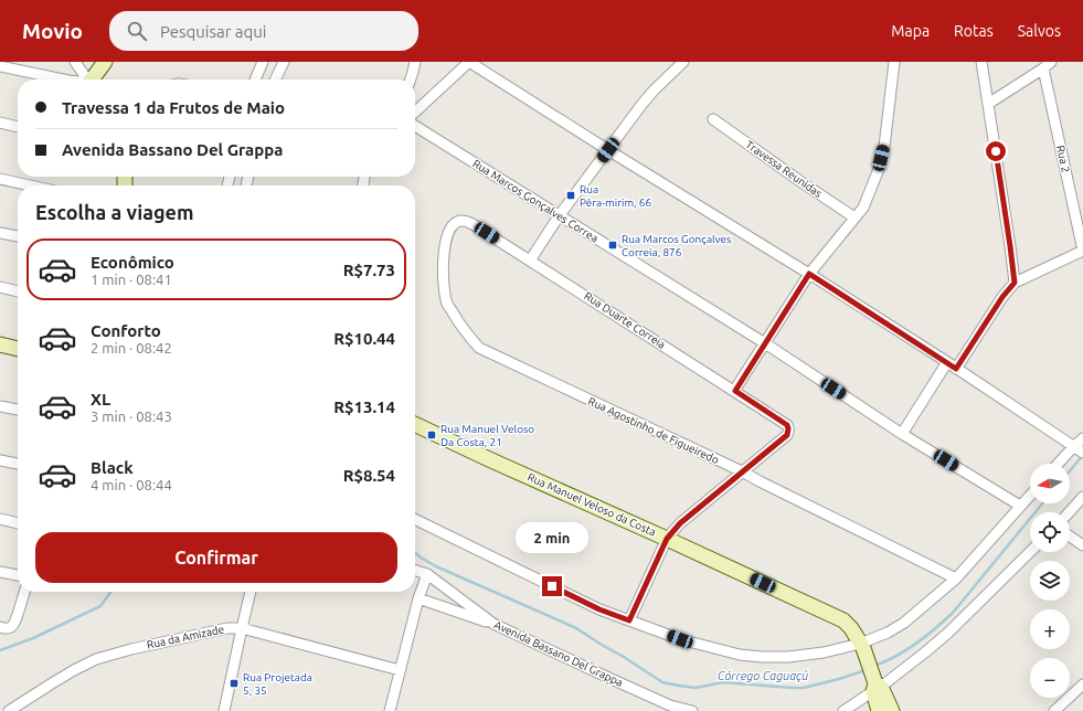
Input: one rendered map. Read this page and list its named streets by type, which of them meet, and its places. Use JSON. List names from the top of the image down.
{
  "streets": {
    "main road": ["Rua Manuel Veloso da Costa"],
    "street": [
      "Rua 2",
      "Travessa Reunidas",
      "Rua Marcos Gonçalves Correa",
      "Rua Duarte Correia",
      "Rua Agostinho de Figueiredo",
      "Rua da Amizade",
      "Avenida Bassano Del Grappa"
    ]
  },
  "crossings": [
    ["Rua Duarte Correia", "Rua Agostinho de Figueiredo"]
  ],
  "water": ["Córrego Caguaçú"],
  "places": {
    "transit": [
      "Rua Pêra-mirim, 66",
      "Rua Marcos Gonçalves Correia, 876",
      "Rua Manuel Veloso Da Costa, 21",
      "Rua Projetada 5, 35"
    ]
  },
  "north": "left",
  "page": {
    "header": "Movio",
    "search": "Pesquisar aqui",
    "nav": ["Mapa", "Rotas", "Salvos"],
    "banner": ["Travessa 1 da Frutos de Maio", "Avenida Bassano Del Grappa"],
    "heading": "Escolha a viagem",
    "list": [
      {
        "name": "Econômico",
        "note": "1 min · 08:41",
        "value": "R$7.73"
      },
      {
        "name": "Conforto",
        "note": "2 min · 08:42",
        "value": "R$10.44"
      },
      {
        "name": "XL",
        "note": "3 min · 08:43",
        "value": "R$13.14"
      },
      {
        "name": "Black",
        "note": "4 min · 08:44",
        "value": "R$8.54"
      }
    ],
    "map_buttons": ["+", "−"],
    "bubble": "2 min",
    "buttons": "Confirmar"
  }
}
